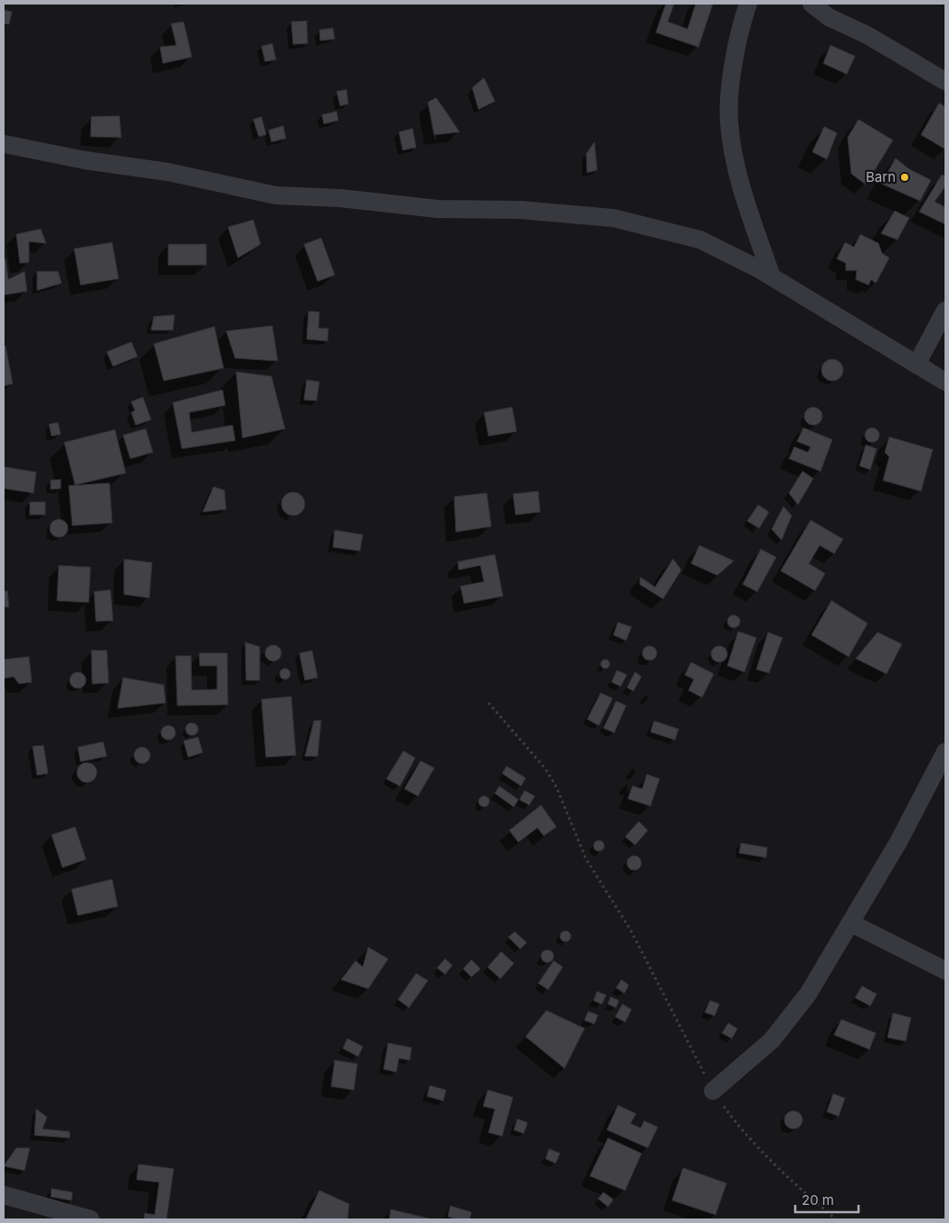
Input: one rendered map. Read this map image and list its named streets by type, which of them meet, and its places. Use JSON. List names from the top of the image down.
{
  "places": ["Barn"],
  "scale_bar": "20 m"
}
